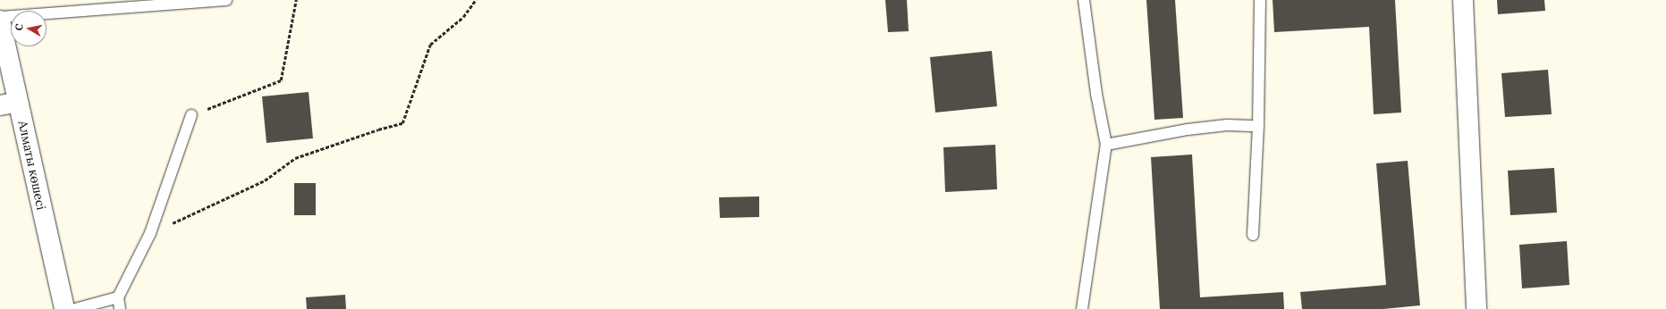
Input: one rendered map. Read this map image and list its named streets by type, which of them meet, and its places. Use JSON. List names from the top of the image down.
{
  "streets": {
    "street": ["Алматы көшесі"]
  },
  "north": "left"
}
